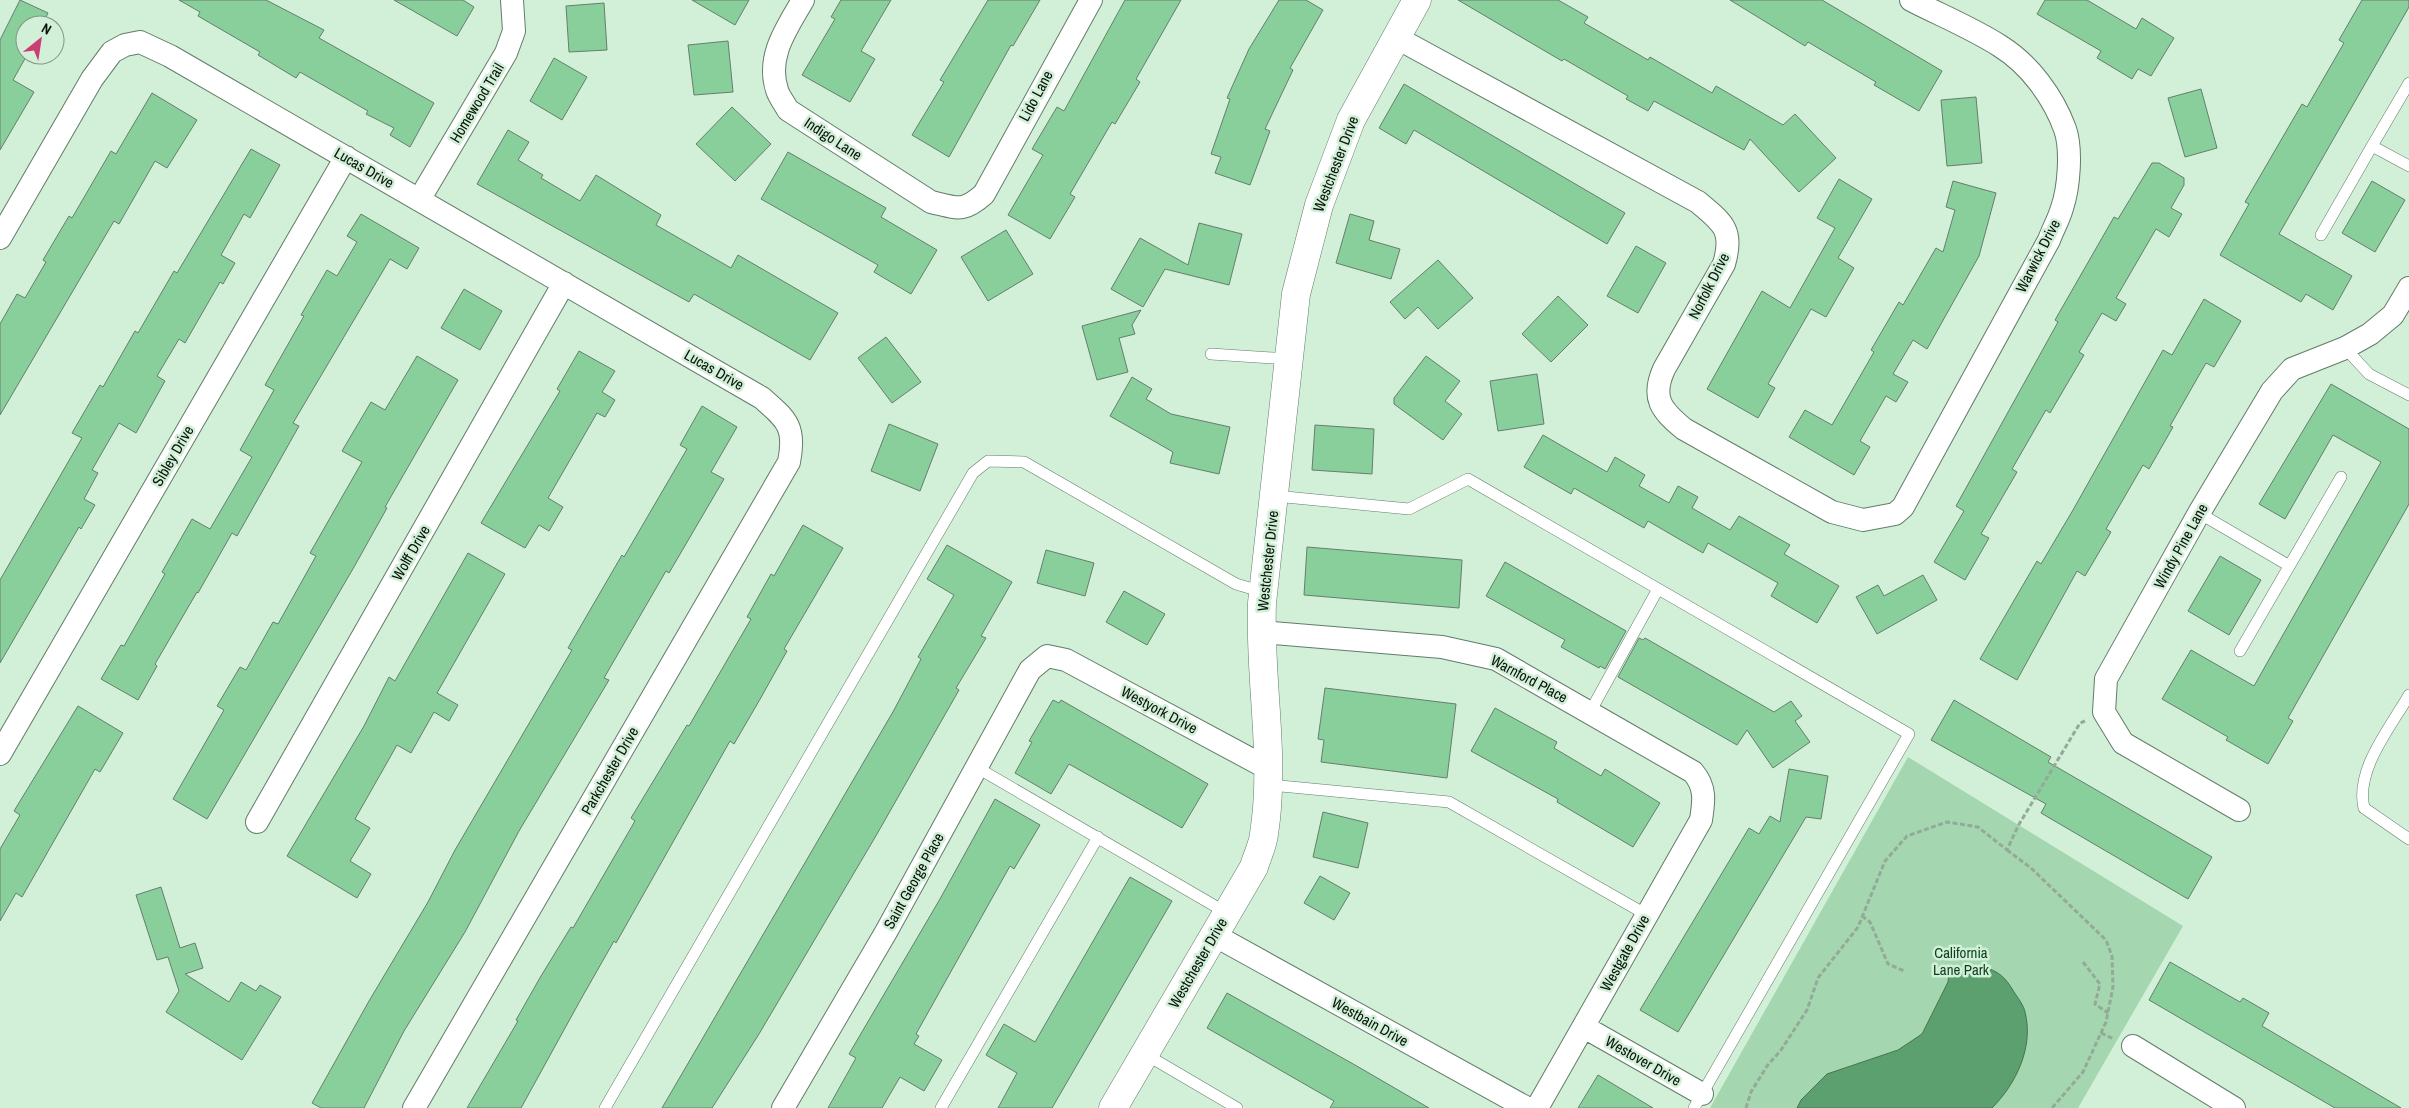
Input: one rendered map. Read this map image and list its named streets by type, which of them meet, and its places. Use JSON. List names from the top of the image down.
{
  "streets": {
    "street": [
      "Lido Lane",
      "Homewood Trail",
      "Indigo Lane",
      "Westchester Drive",
      "Lucas Drive",
      "Warwick Drive",
      "Norfolk Drive",
      "Sibley Drive",
      "Windy Pine Lane",
      "Wolff Drive",
      "Warnford Place",
      "Westyork Drive",
      "Parkchester Drive",
      "Saint George Place",
      "Westgate Drive",
      "Westbain Drive",
      "Westover Drive"
    ]
  },
  "crossings": [
    ["Lido Lane", "Indigo Lane"],
    ["Homewood Trail", "Lucas Drive"],
    ["Westchester Drive", "Norfolk Drive"],
    ["Westchester Drive", "Warnford Place"],
    ["Westchester Drive", "Westyork Drive"],
    ["Westchester Drive", "Westbain Drive"],
    ["Lucas Drive", "Sibley Drive"],
    ["Lucas Drive", "Wolff Drive"],
    ["Lucas Drive", "Parkchester Drive"],
    ["Warwick Drive", "Norfolk Drive"],
    ["Warnford Place", "Westgate Drive"],
    ["Westyork Drive", "Saint George Place"],
    ["Westgate Drive", "Westover Drive"]
  ],
  "parks": ["California Lane Park"],
  "north": "top right"
}
